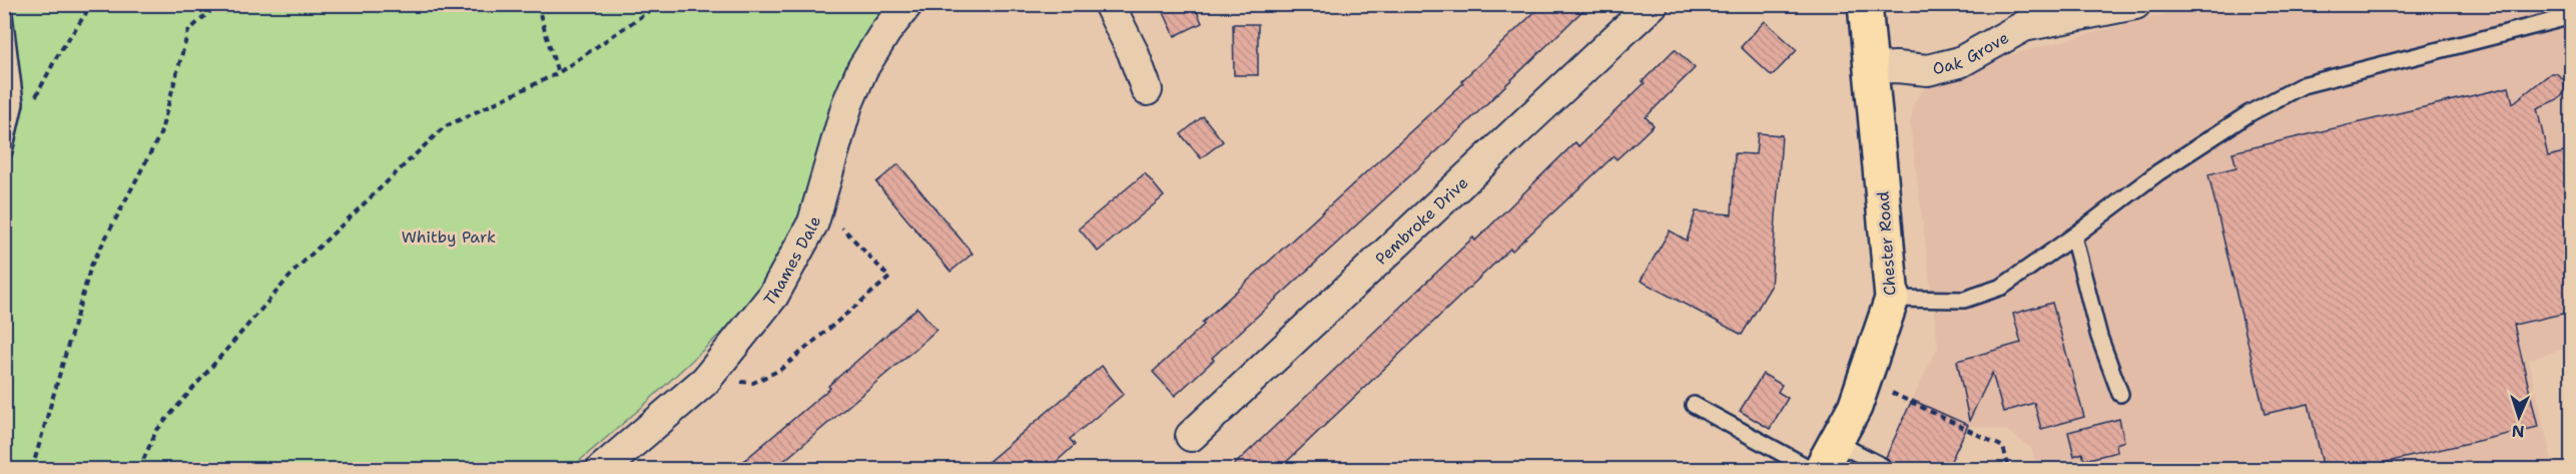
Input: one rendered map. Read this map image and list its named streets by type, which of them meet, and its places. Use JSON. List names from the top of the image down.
{
  "streets": {
    "main road": ["Chester Road"],
    "street": ["Oak Grove", "Pembroke Drive", "Thames Dale"]
  },
  "crossings": [
    ["Oak Grove", "Chester Road"]
  ],
  "parks": ["Whitby Park"],
  "north": "bottom"
}
